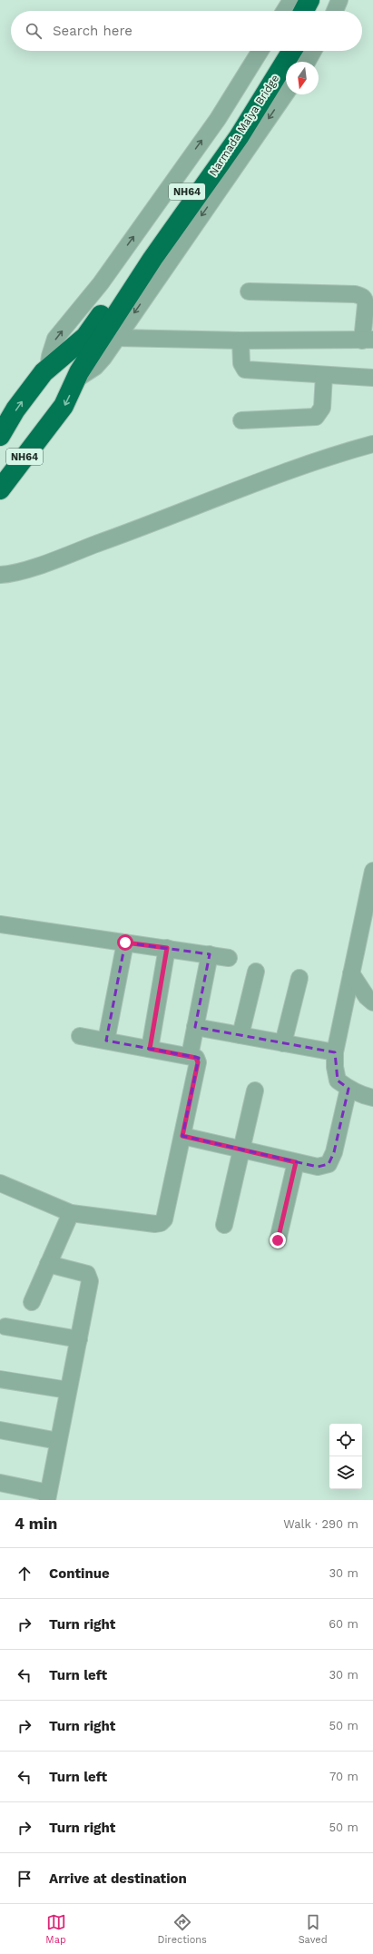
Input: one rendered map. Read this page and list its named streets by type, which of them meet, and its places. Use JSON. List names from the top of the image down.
{
  "streets": {
    "highway": ["Narmada Maiya Bridge", "NH64"]
  },
  "crossings": [
    ["Narmada Maiya Bridge", "NH64"]
  ],
  "north": "bottom",
  "page": {
    "search": "Search here",
    "heading": ["4 min", "Walk · 290 m"],
    "list": [
      ["Continue", "30 m"],
      ["Turn right", "60 m"],
      ["Turn left", "30 m"],
      ["Turn right", "50 m"],
      ["Turn left", "70 m"],
      ["Turn right", "50 m"],
      "Arrive at destination"
    ],
    "nav": ["Map", "Directions", "Saved"]
  }
}
